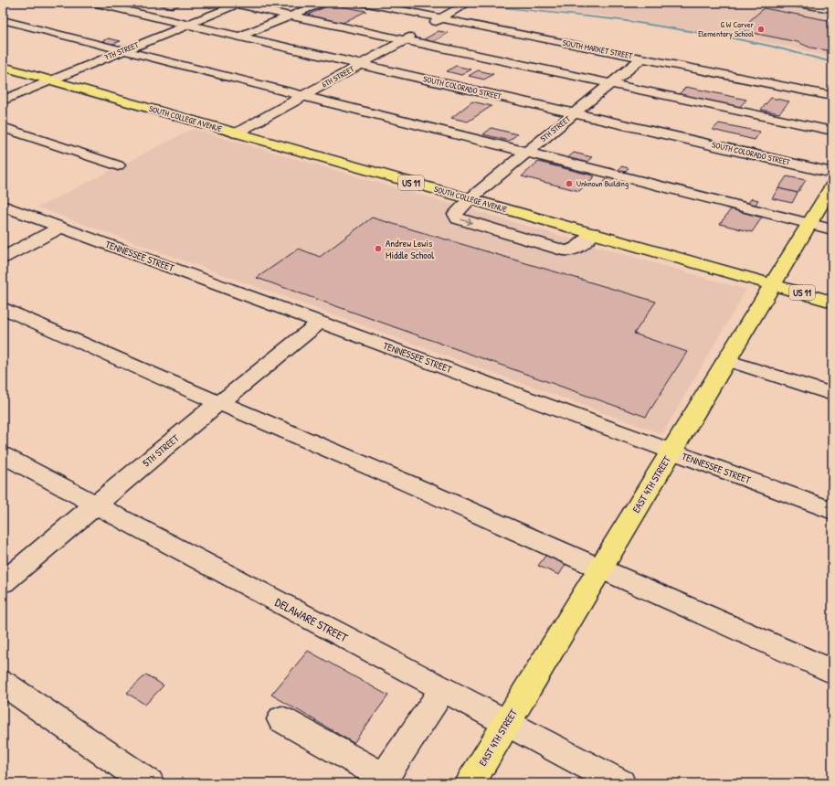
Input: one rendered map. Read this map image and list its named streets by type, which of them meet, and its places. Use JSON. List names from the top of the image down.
{
  "streets": {
    "main road": ["SOUTH COLLEGE AVENUE", "US 11", "EAST 4TH STREET"],
    "street": [
      "SOUTH MARKET STREET",
      "7TH STREET",
      "6TH STREET",
      "SOUTH COLORADO STREET",
      "5TH STREET",
      "TENNESSEE STREET",
      "DELAWARE STREET"
    ]
  },
  "crossings": [
    ["SOUTH MARKET STREET", "6TH STREET"],
    ["SOUTH MARKET STREET", "5TH STREET"],
    ["7TH STREET", "SOUTH COLORADO STREET"],
    ["7TH STREET", "SOUTH COLLEGE AVENUE"],
    ["6TH STREET", "SOUTH COLORADO STREET"],
    ["6TH STREET", "SOUTH COLLEGE AVENUE"],
    ["SOUTH COLORADO STREET", "5TH STREET"],
    ["SOUTH COLLEGE AVENUE", "5TH STREET"],
    ["SOUTH COLLEGE AVENUE", "EAST 4TH STREET"],
    ["5TH STREET", "TENNESSEE STREET"],
    ["5TH STREET", "DELAWARE STREET"],
    ["TENNESSEE STREET", "EAST 4TH STREET"],
    ["EAST 4TH STREET", "DELAWARE STREET"]
  ],
  "places": ["G W Carver Elementary School", "Unknown Building", "Andrew Lewis Middle School"]
}
